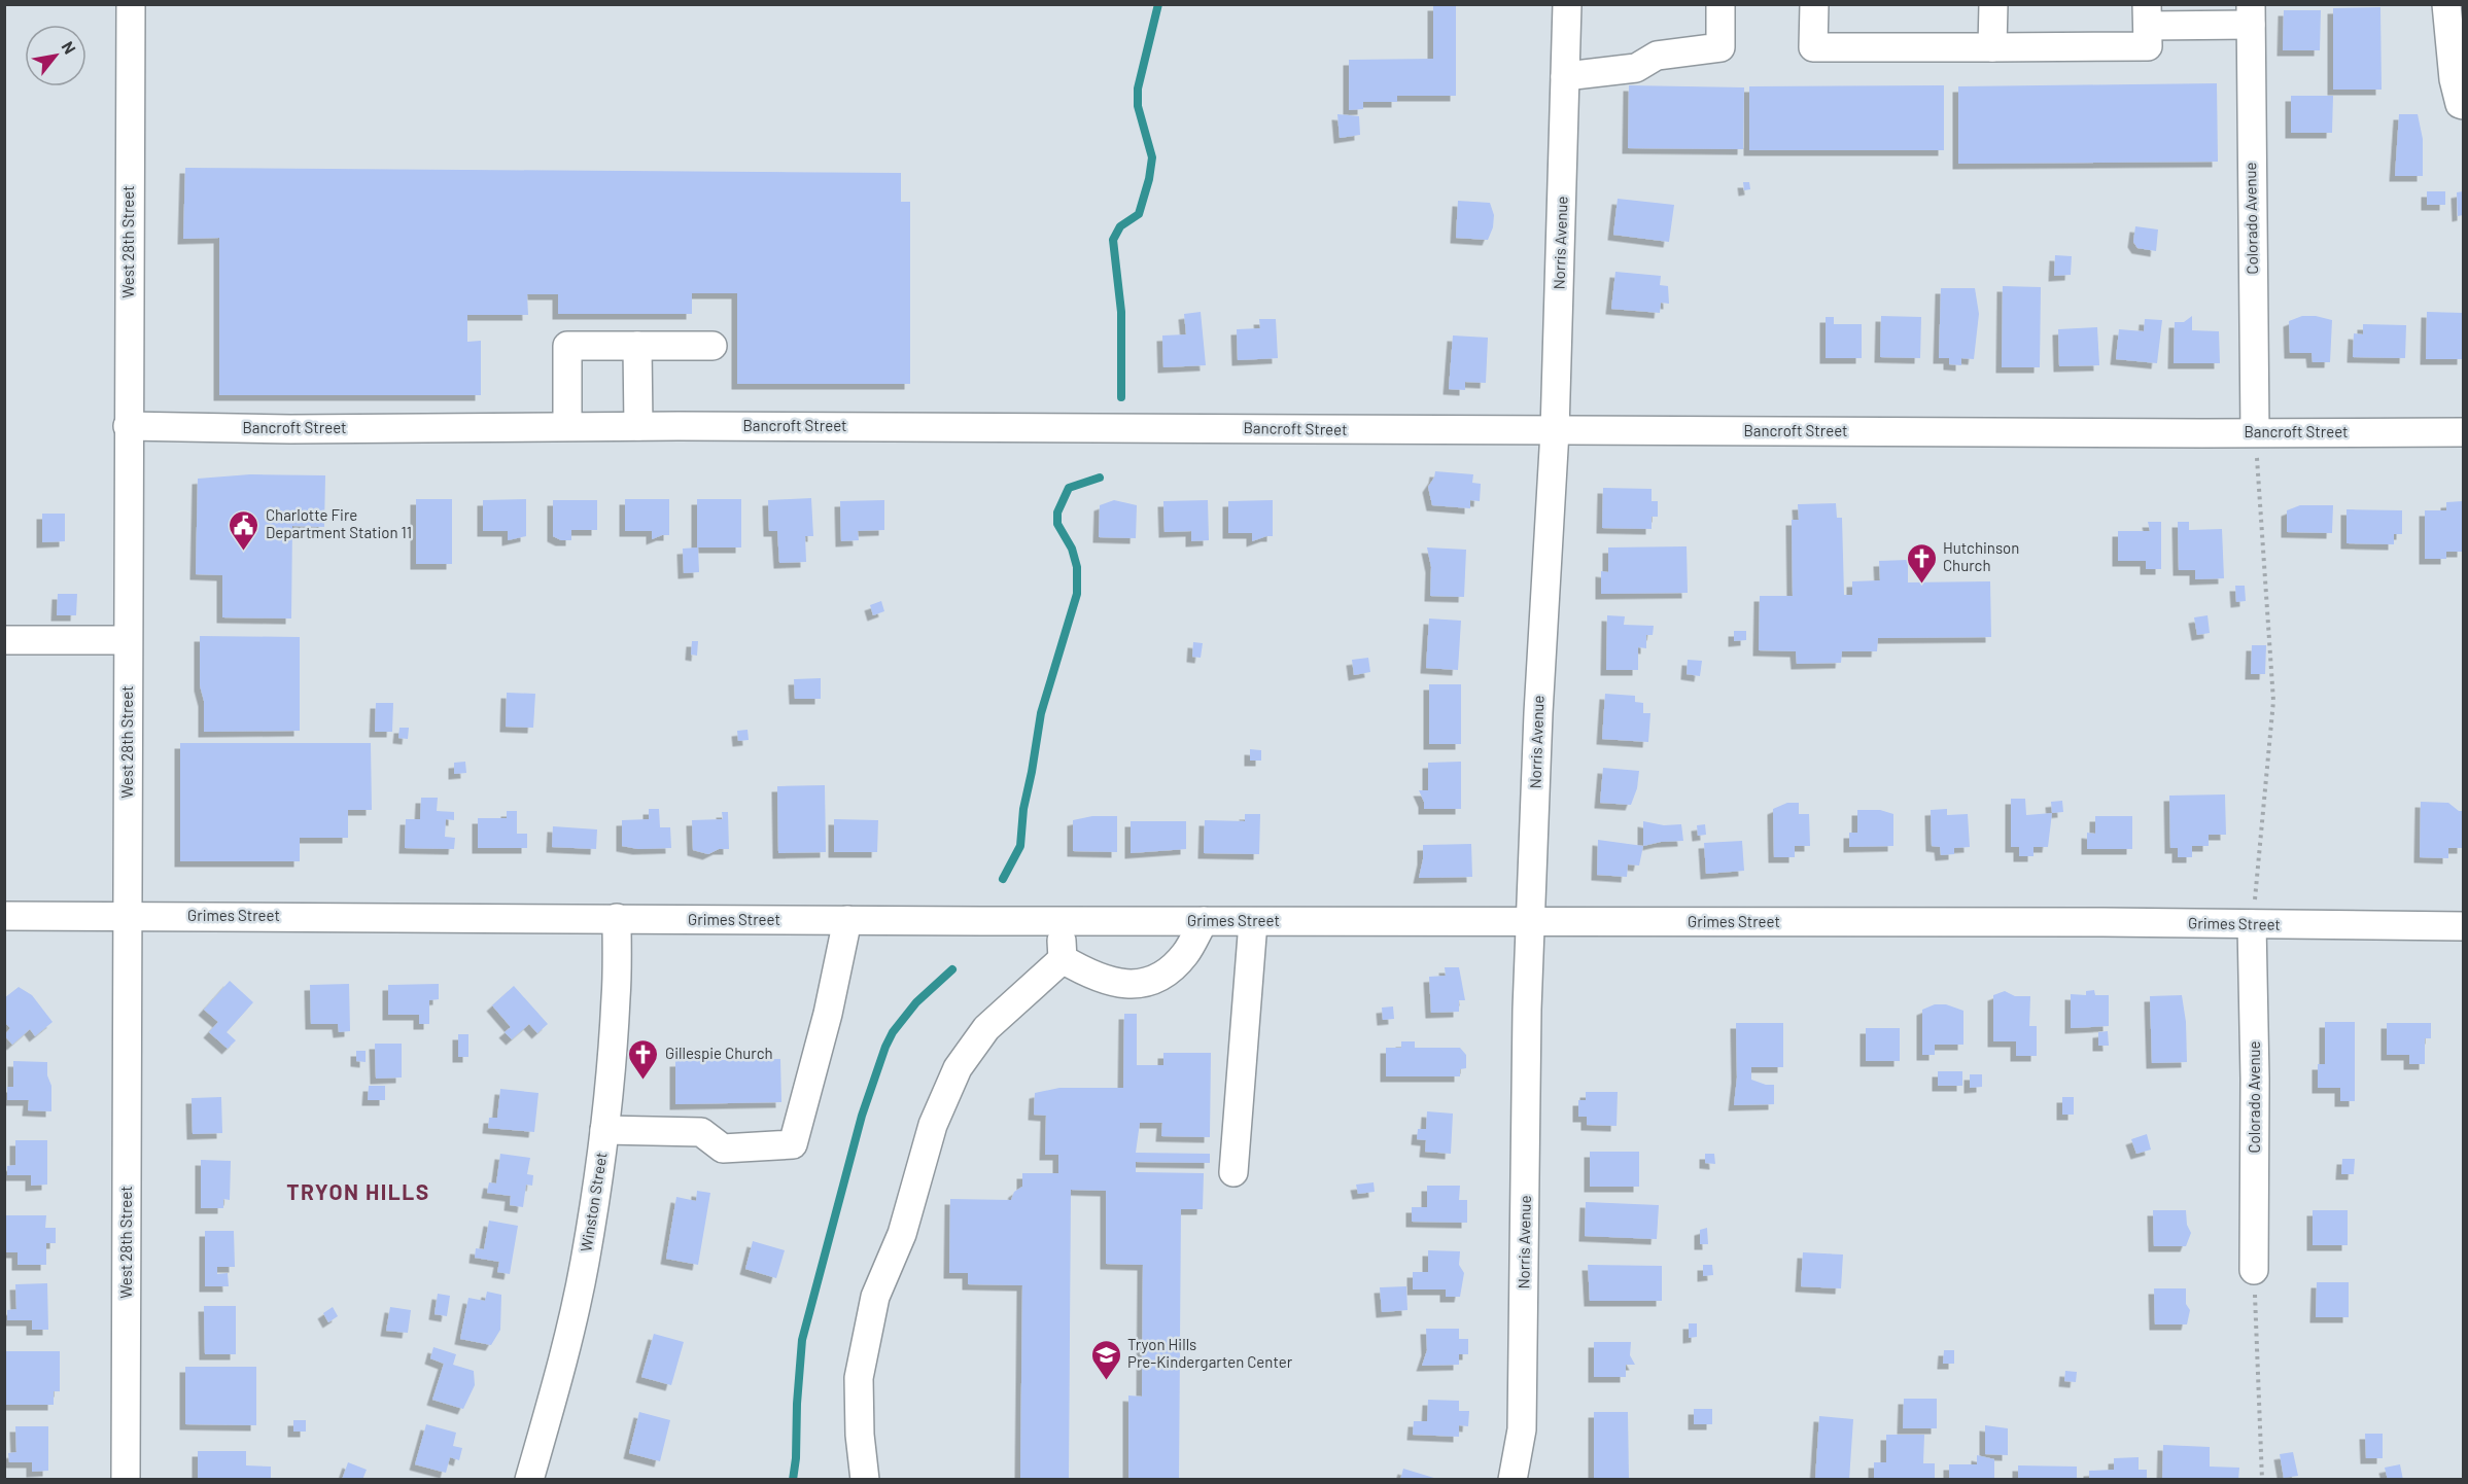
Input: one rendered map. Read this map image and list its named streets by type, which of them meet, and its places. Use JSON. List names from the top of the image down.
{
  "streets": {
    "street": [
      "Colorado Avenue",
      "West 28th Street",
      "Norris Avenue",
      "Bancroft Street",
      "Grimes Street",
      "Winston Street"
    ]
  },
  "crossings": [
    ["Colorado Avenue", "Bancroft Street"],
    ["Colorado Avenue", "Grimes Street"],
    ["West 28th Street", "Bancroft Street"],
    ["West 28th Street", "Grimes Street"],
    ["Norris Avenue", "Bancroft Street"],
    ["Norris Avenue", "Grimes Street"],
    ["Grimes Street", "Winston Street"]
  ],
  "districts": ["TRYON HILLS"],
  "places": {
    "public building": ["Charlotte Fire Department Station 11"],
    "church": ["Hutchinson Church", "Gillespie Church"],
    "school or university": ["Tryon Hills Pre-Kindergarten Center"]
  },
  "north": "top right"
}
